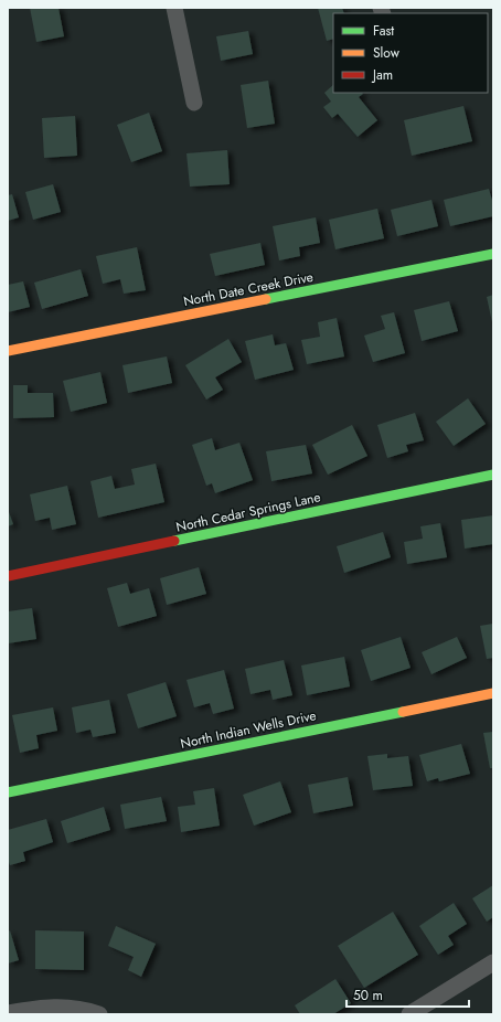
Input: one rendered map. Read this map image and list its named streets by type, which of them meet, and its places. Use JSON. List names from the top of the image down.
{
  "streets": {
    "street": ["North Date Creek Drive", "North Cedar Springs Lane", "North Indian Wells Drive"]
  },
  "legend": ["Fast", "Slow", "Jam"],
  "scale_bar": "50 m"
}
